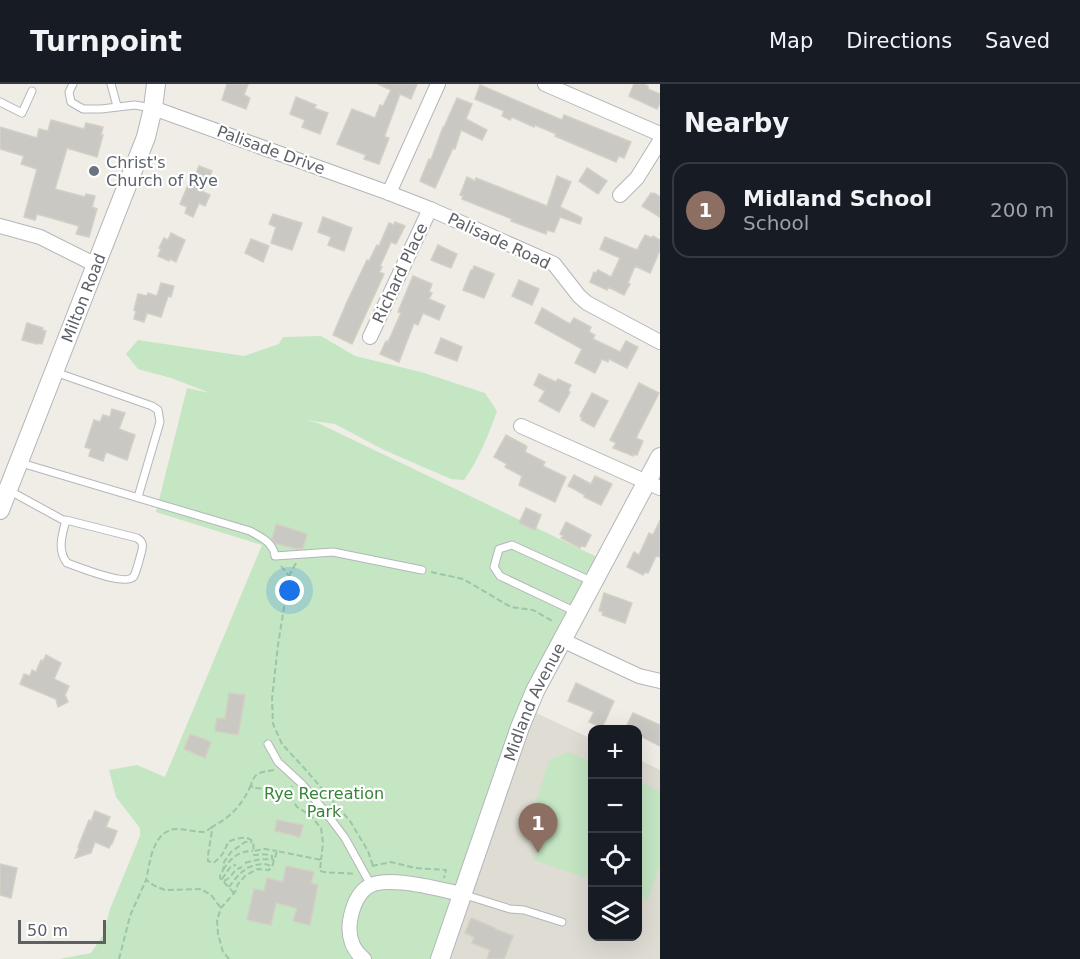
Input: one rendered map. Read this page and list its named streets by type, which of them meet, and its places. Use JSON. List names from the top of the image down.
{
  "streets": {
    "street": [
      "Palisade Drive",
      "Palisade Road",
      "Richard Place",
      "Milton Road",
      "Midland Avenue"
    ]
  },
  "crossings": [
    ["Palisade Drive", "Palisade Road"],
    ["Palisade Drive", "Milton Road"],
    ["Palisade Road", "Richard Place"]
  ],
  "parks": ["Rye Recreation Park"],
  "places": ["Christ's Church of Rye"],
  "scale_bar": "50 m",
  "page": {
    "header": "Turnpoint",
    "nav": ["Map", "Directions", "Saved"],
    "heading": "Nearby",
    "list": [
      {
        "mark": "1",
        "name": "Midland School",
        "note": "School",
        "value": "200 m"
      }
    ],
    "map_buttons": ["+", "−"],
    "pins": "1",
    "scale": "50 m"
  }
}
